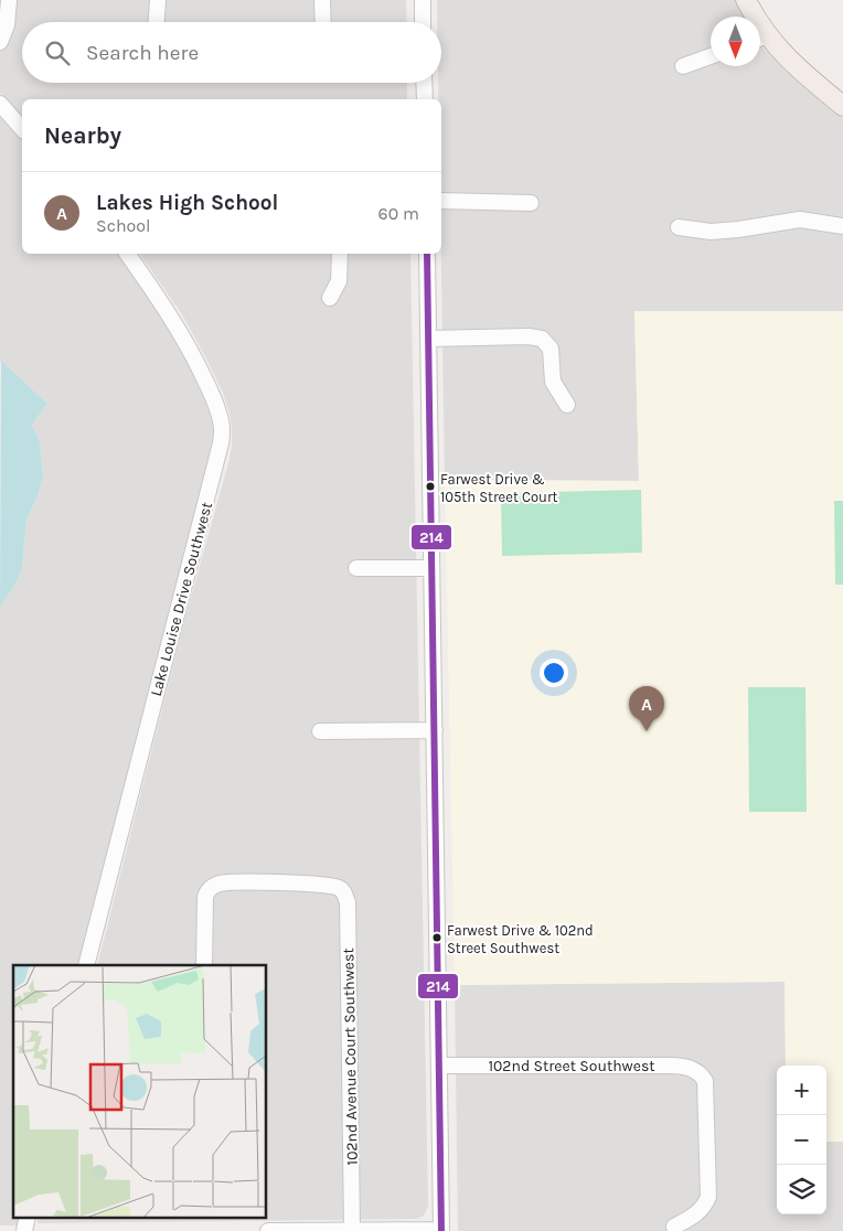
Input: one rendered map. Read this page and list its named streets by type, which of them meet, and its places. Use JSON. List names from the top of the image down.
{
  "streets": {
    "street": ["Lake Louise Drive Southwest", "102nd Avenue Court Southwest", "102nd Street Southwest"]
  },
  "places": ["Farwest Drive & 105th Street Court", "Farwest Drive & 102nd Street Southwest"],
  "lines": ["transit line 214"],
  "north": "bottom",
  "page": {
    "search": "Search here",
    "heading": "Nearby",
    "list": [
      {
        "mark": "A",
        "name": "Lakes High School",
        "note": "School",
        "value": "60 m"
      }
    ],
    "pins": "A",
    "map_buttons": ["+", "−"]
  }
}
